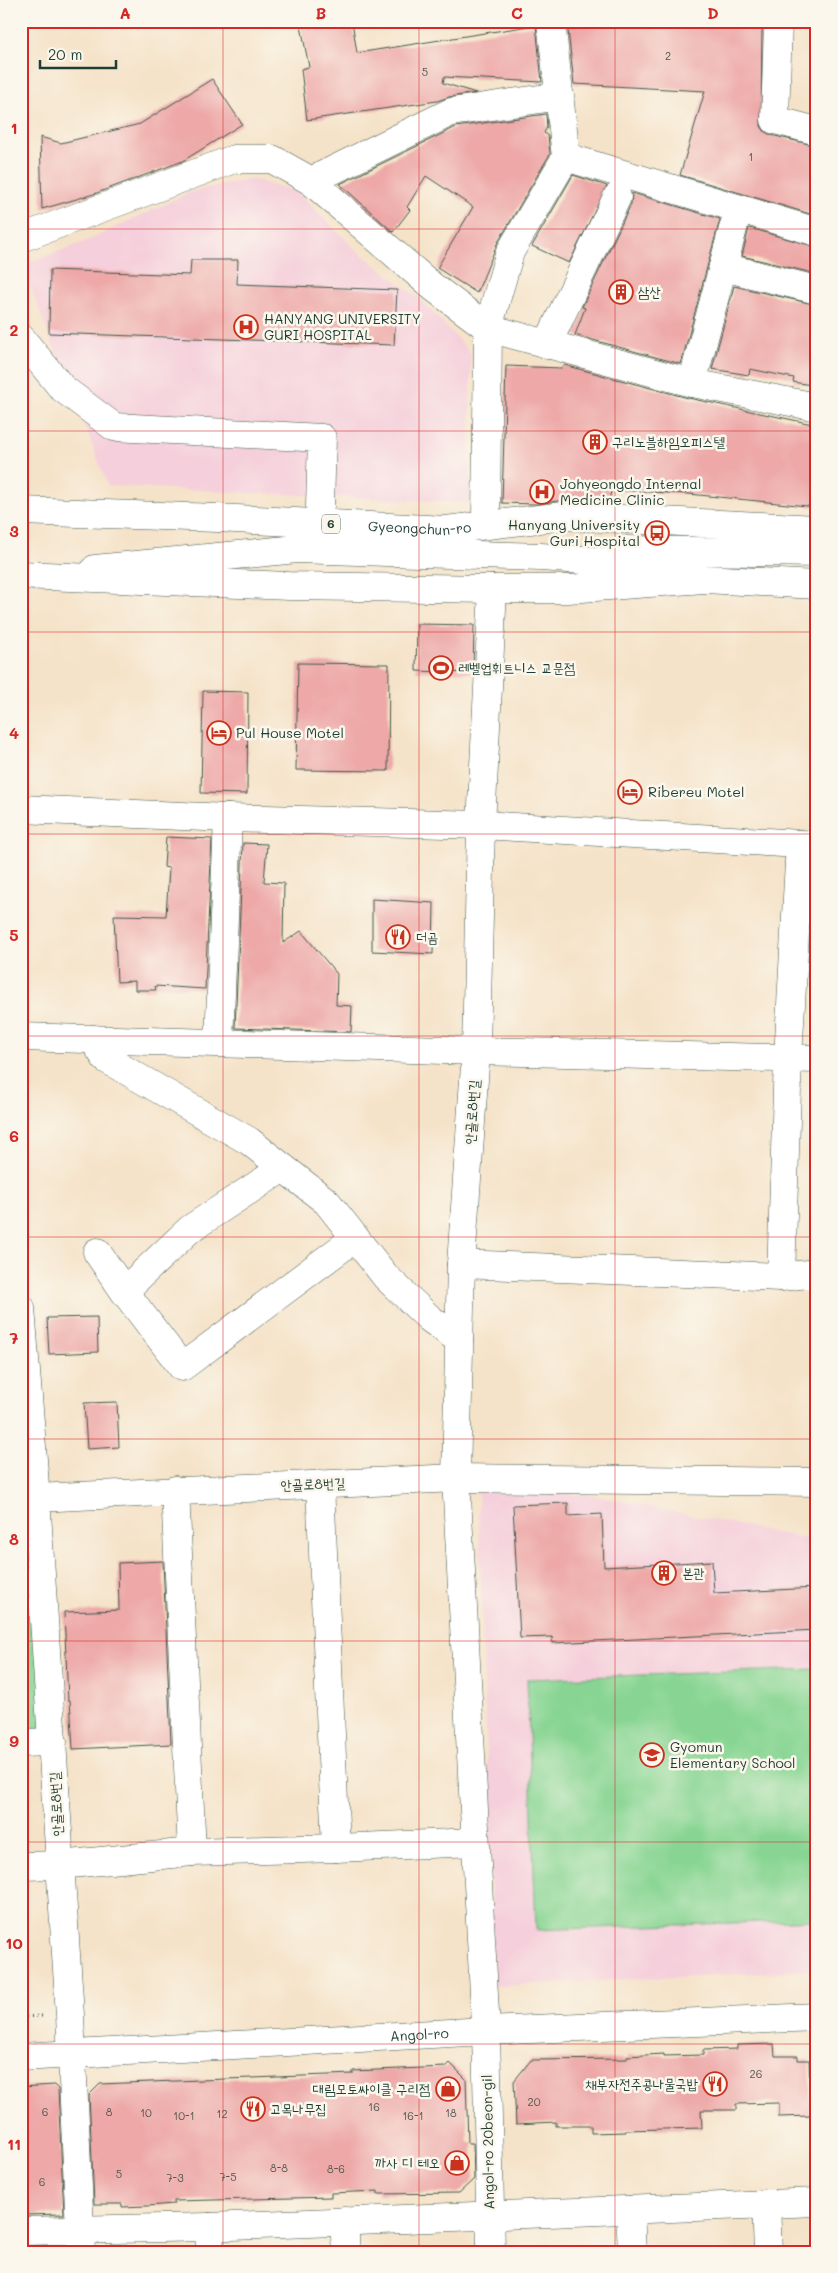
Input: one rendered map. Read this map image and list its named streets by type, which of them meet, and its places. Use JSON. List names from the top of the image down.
{
  "streets": {
    "street": [
      "6",
      "Gyeongchun-ro",
      "안골로8번길",
      "Angol-ro",
      "Angol-ro 20beon-gil"
    ]
  },
  "crossings": [
    ["안골로8번길", "Angol-ro"],
    ["안골로8번길", "Angol-ro 20beon-gil"],
    ["Angol-ro", "Angol-ro 20beon-gil"]
  ],
  "places": {
    "building": ["삼산", "구리노블하임오피스텔", "본관"],
    "hospital": ["HANYANG UNIVERSITY GURI HOSPITAL", "Johyeongdo Internal Medicine Clinic"],
    "bus stop": ["Hanyang University Guri Hospital"],
    "sports": ["레벨업휘트니스 교문점"],
    "hotel": ["Pul House Motel", "Ribereu Motel"],
    "restaurant": ["더곰", "채부자전주콩나물국밥", "고목나무집"],
    "school or university": ["Gyomun Elementary School"],
    "shop": ["대림모토싸이클 구리점", "까사 디 테오"]
  },
  "house_numbers": [
    "2",
    "5",
    "1",
    "26",
    "20",
    "16",
    "6",
    "8",
    "10",
    "18",
    "12",
    "10-1",
    "16-1",
    "8-8",
    "8-6",
    "5",
    "7-5",
    "7-3",
    "6"
  ],
  "scale_bar": "20 m",
  "grid": {
    "columns": [
      "A",
      "B",
      "C",
      "D"
    ],
    "rows": [
      "1",
      "2",
      "3",
      "4",
      "5",
      "6",
      "7",
      "8",
      "9",
      "10",
      "11"
    ]
  }
}
